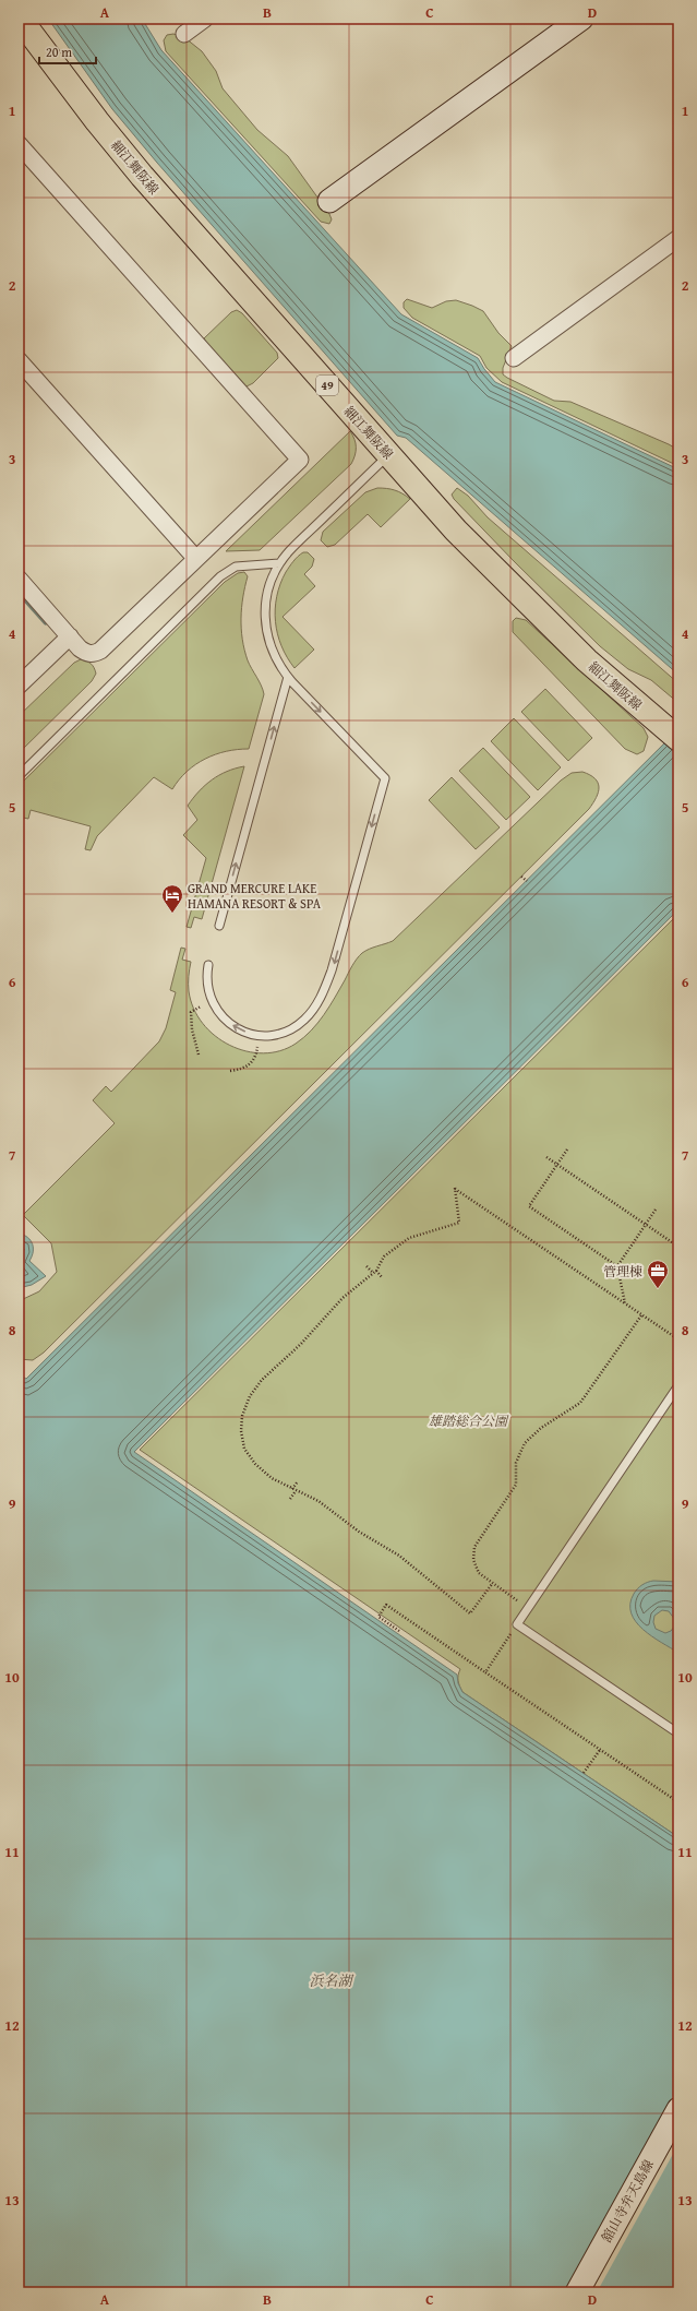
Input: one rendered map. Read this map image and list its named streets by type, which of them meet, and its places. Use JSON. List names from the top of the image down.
{
  "streets": {
    "main road": ["細江舞阪線", "49"],
    "street": ["舘山寺弁天島線"]
  },
  "water": ["浜名湖"],
  "parks": ["雄踏総合公園"],
  "places": {
    "hotel": ["GRAND MERCURE LAKE HAMANA RESORT & SPA"],
    "office": ["管理棟"]
  },
  "scale_bar": "20 m",
  "grid": {
    "columns": [
      "A",
      "B",
      "C",
      "D"
    ],
    "rows": [
      "1",
      "2",
      "3",
      "4",
      "5",
      "6",
      "7",
      "8",
      "9",
      "10",
      "11",
      "12",
      "13"
    ]
  }
}
